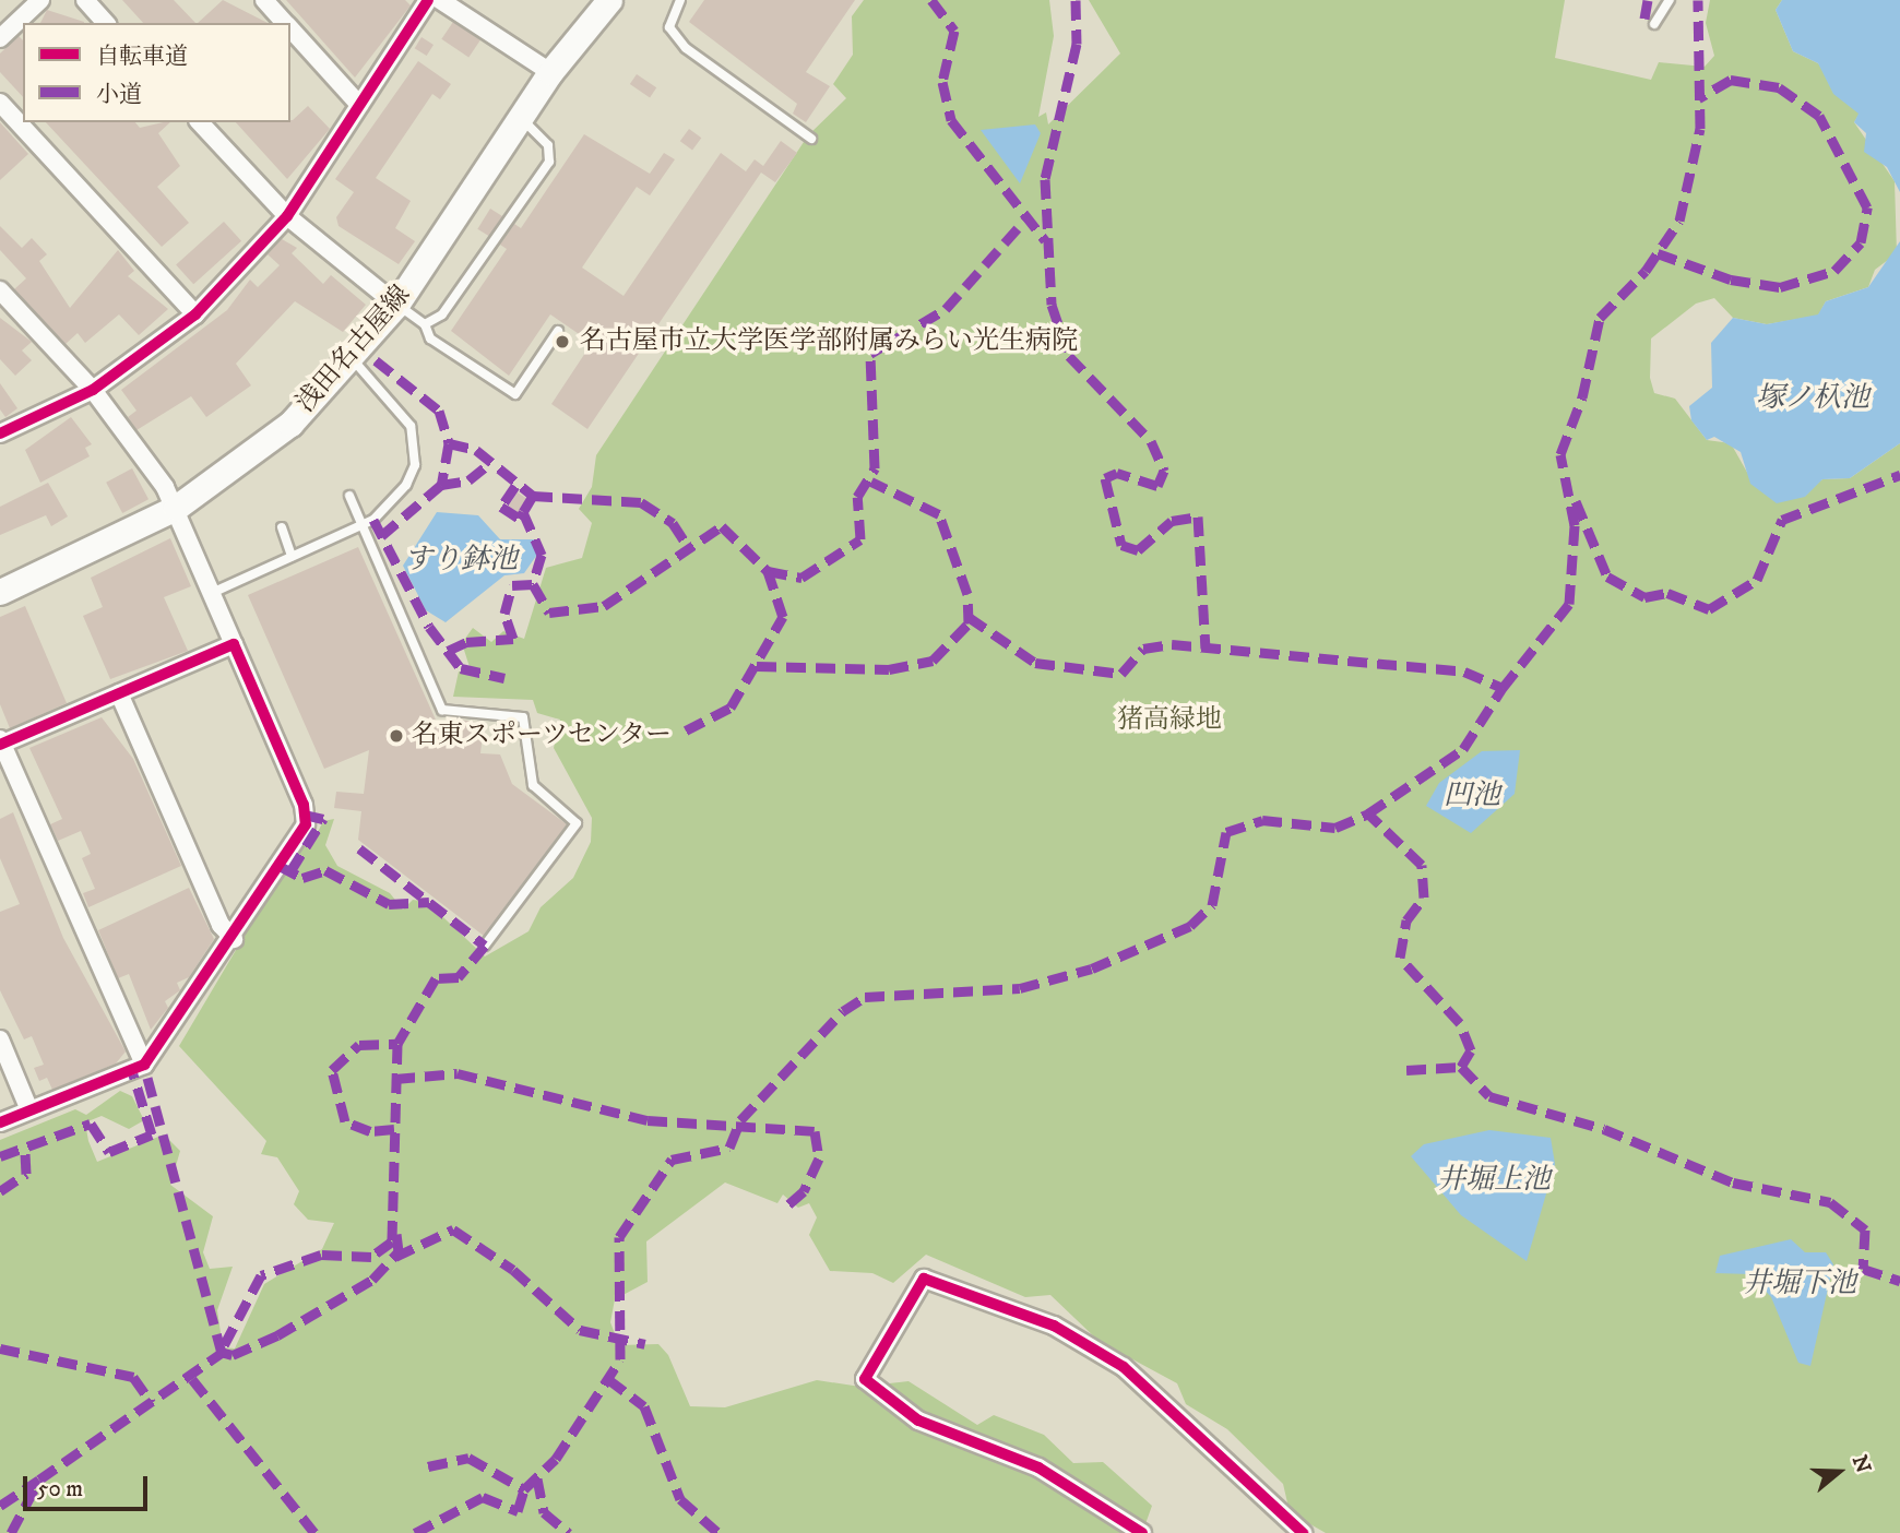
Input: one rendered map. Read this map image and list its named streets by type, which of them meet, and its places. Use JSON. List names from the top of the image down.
{
  "streets": {
    "main road": ["浅田名古屋線"]
  },
  "water": [
    "塚ノ杁池",
    "すり鉢池",
    "凹池",
    "井堀上池",
    "井堀下池"
  ],
  "parks": ["猪高緑地"],
  "places": ["名古屋市立大学医学部附属みらい光生病院", "名東スポーツセンター"],
  "legend": ["自転車道", "小道"],
  "scale_bar": "50 m",
  "north": "right"
}
